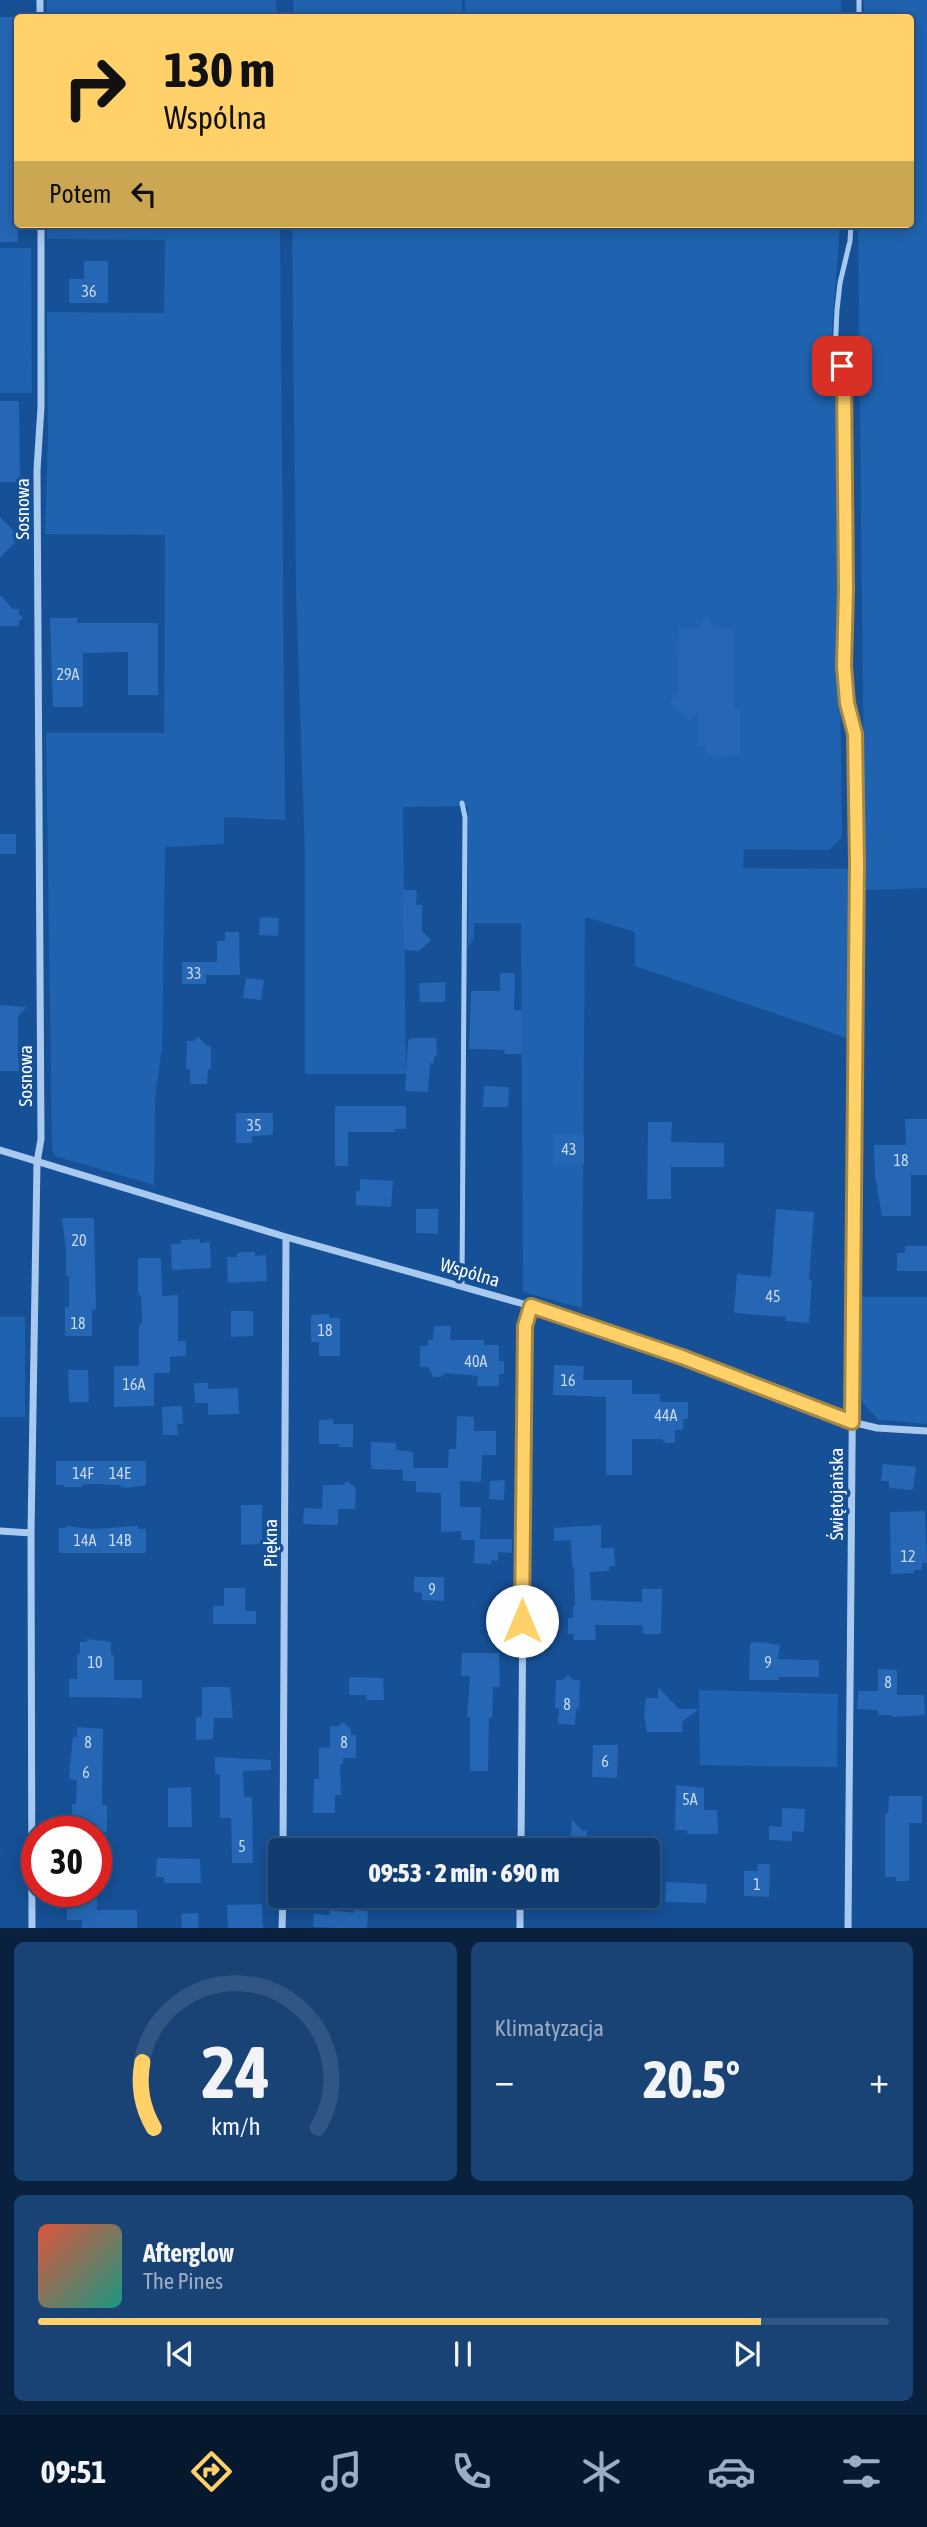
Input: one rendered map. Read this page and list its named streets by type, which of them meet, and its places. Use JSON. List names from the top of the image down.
{
  "streets": {
    "street": [
      "Sosnowa",
      "Wspólna",
      "Świętojańska",
      "Piękna"
    ]
  },
  "crossings": [
    ["Sosnowa", "Wspólna"],
    ["Wspólna", "Świętojańska"],
    ["Wspólna", "Piękna"]
  ],
  "house_numbers": [
    "36",
    "29A",
    "33",
    "35",
    "43",
    "18",
    "20",
    "45",
    "18",
    "18",
    "40A",
    "16",
    "16A",
    "44A",
    "14F",
    "14E",
    "14A",
    "14B",
    "12",
    "9",
    "10",
    "9",
    "8",
    "8",
    "8",
    "8",
    "6",
    "6",
    "5A",
    "5",
    "1"
  ],
  "page": {
    "turn": ["130 m", "Wspólna"],
    "then": "Potem",
    "limit": "30",
    "trip": "09:53 · 2 min · 690 m",
    "tile": "Klimatyzacja",
    "heat": ["−", "20.5°", "+"],
    "song": ["Afterglow", "The Pines"],
    "tabs": "09:51",
    "gauge": ["24", "km/h"]
  }
}
